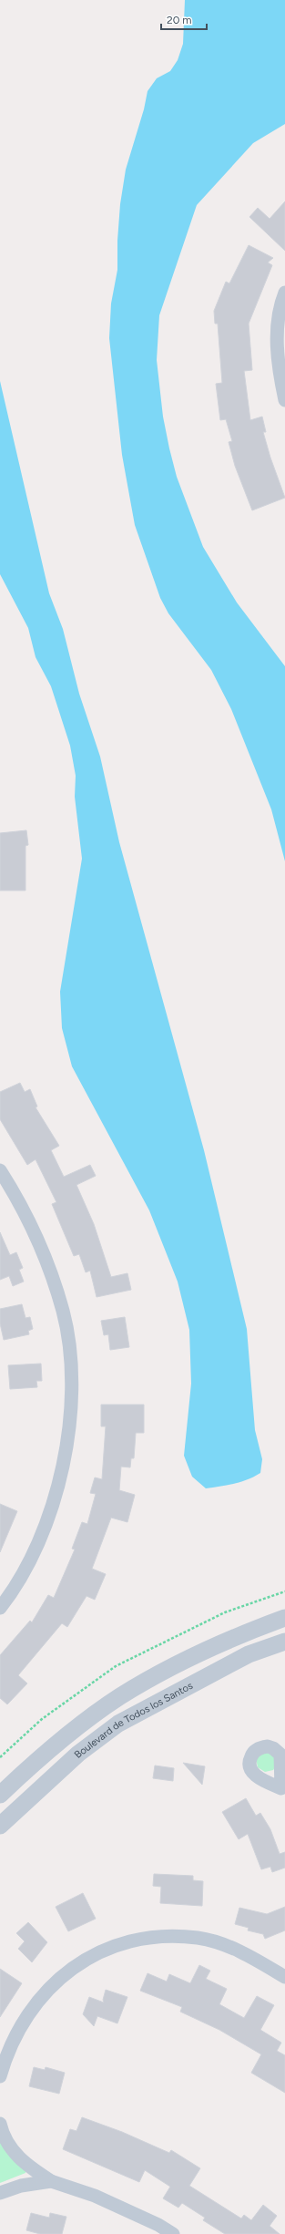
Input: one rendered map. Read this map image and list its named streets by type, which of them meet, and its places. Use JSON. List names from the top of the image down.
{
  "streets": {
    "street": ["Boulevard de Todos los Santos"]
  },
  "scale_bar": "20 m"
}
